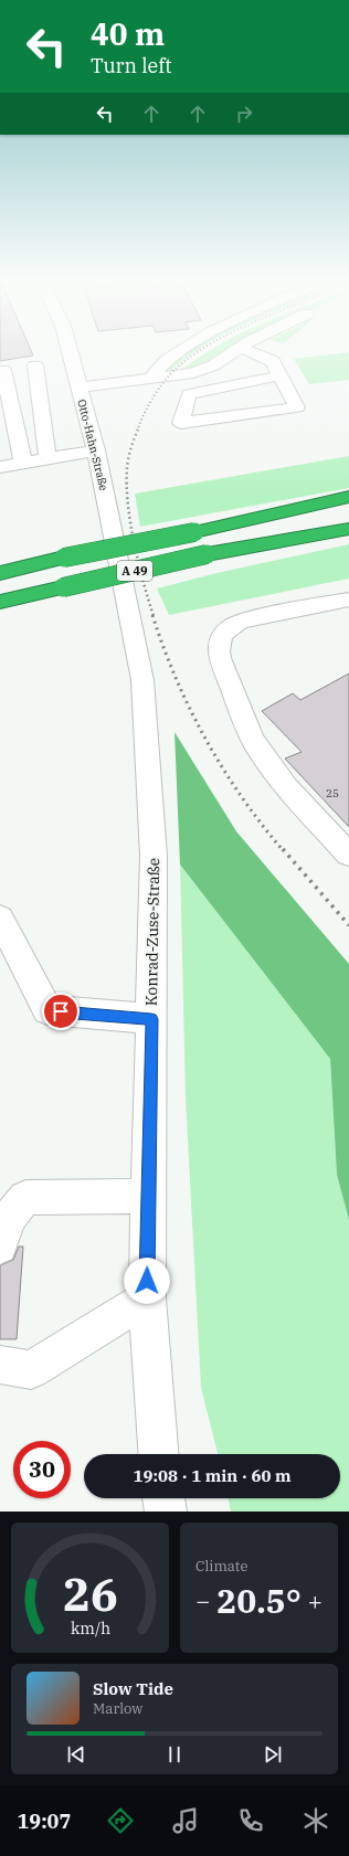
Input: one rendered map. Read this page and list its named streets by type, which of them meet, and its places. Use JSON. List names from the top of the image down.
{
  "streets": {
    "highway": ["A 49"],
    "street": ["Otto-Hahn-Straße", "Konrad-Zuse-Straße"]
  },
  "crossings": [
    ["Otto-Hahn-Straße", "Konrad-Zuse-Straße"]
  ],
  "house_numbers": ["25"],
  "page": {
    "turn": ["40 m", "Turn left"],
    "limit": "30",
    "trip": "19:08 · 1 min · 60 m",
    "tile": "Climate",
    "heat": ["−", "20.5°", "+"],
    "song": ["Slow Tide", "Marlow"],
    "tabs": "19:07",
    "gauge": ["26", "km/h"]
  }
}
